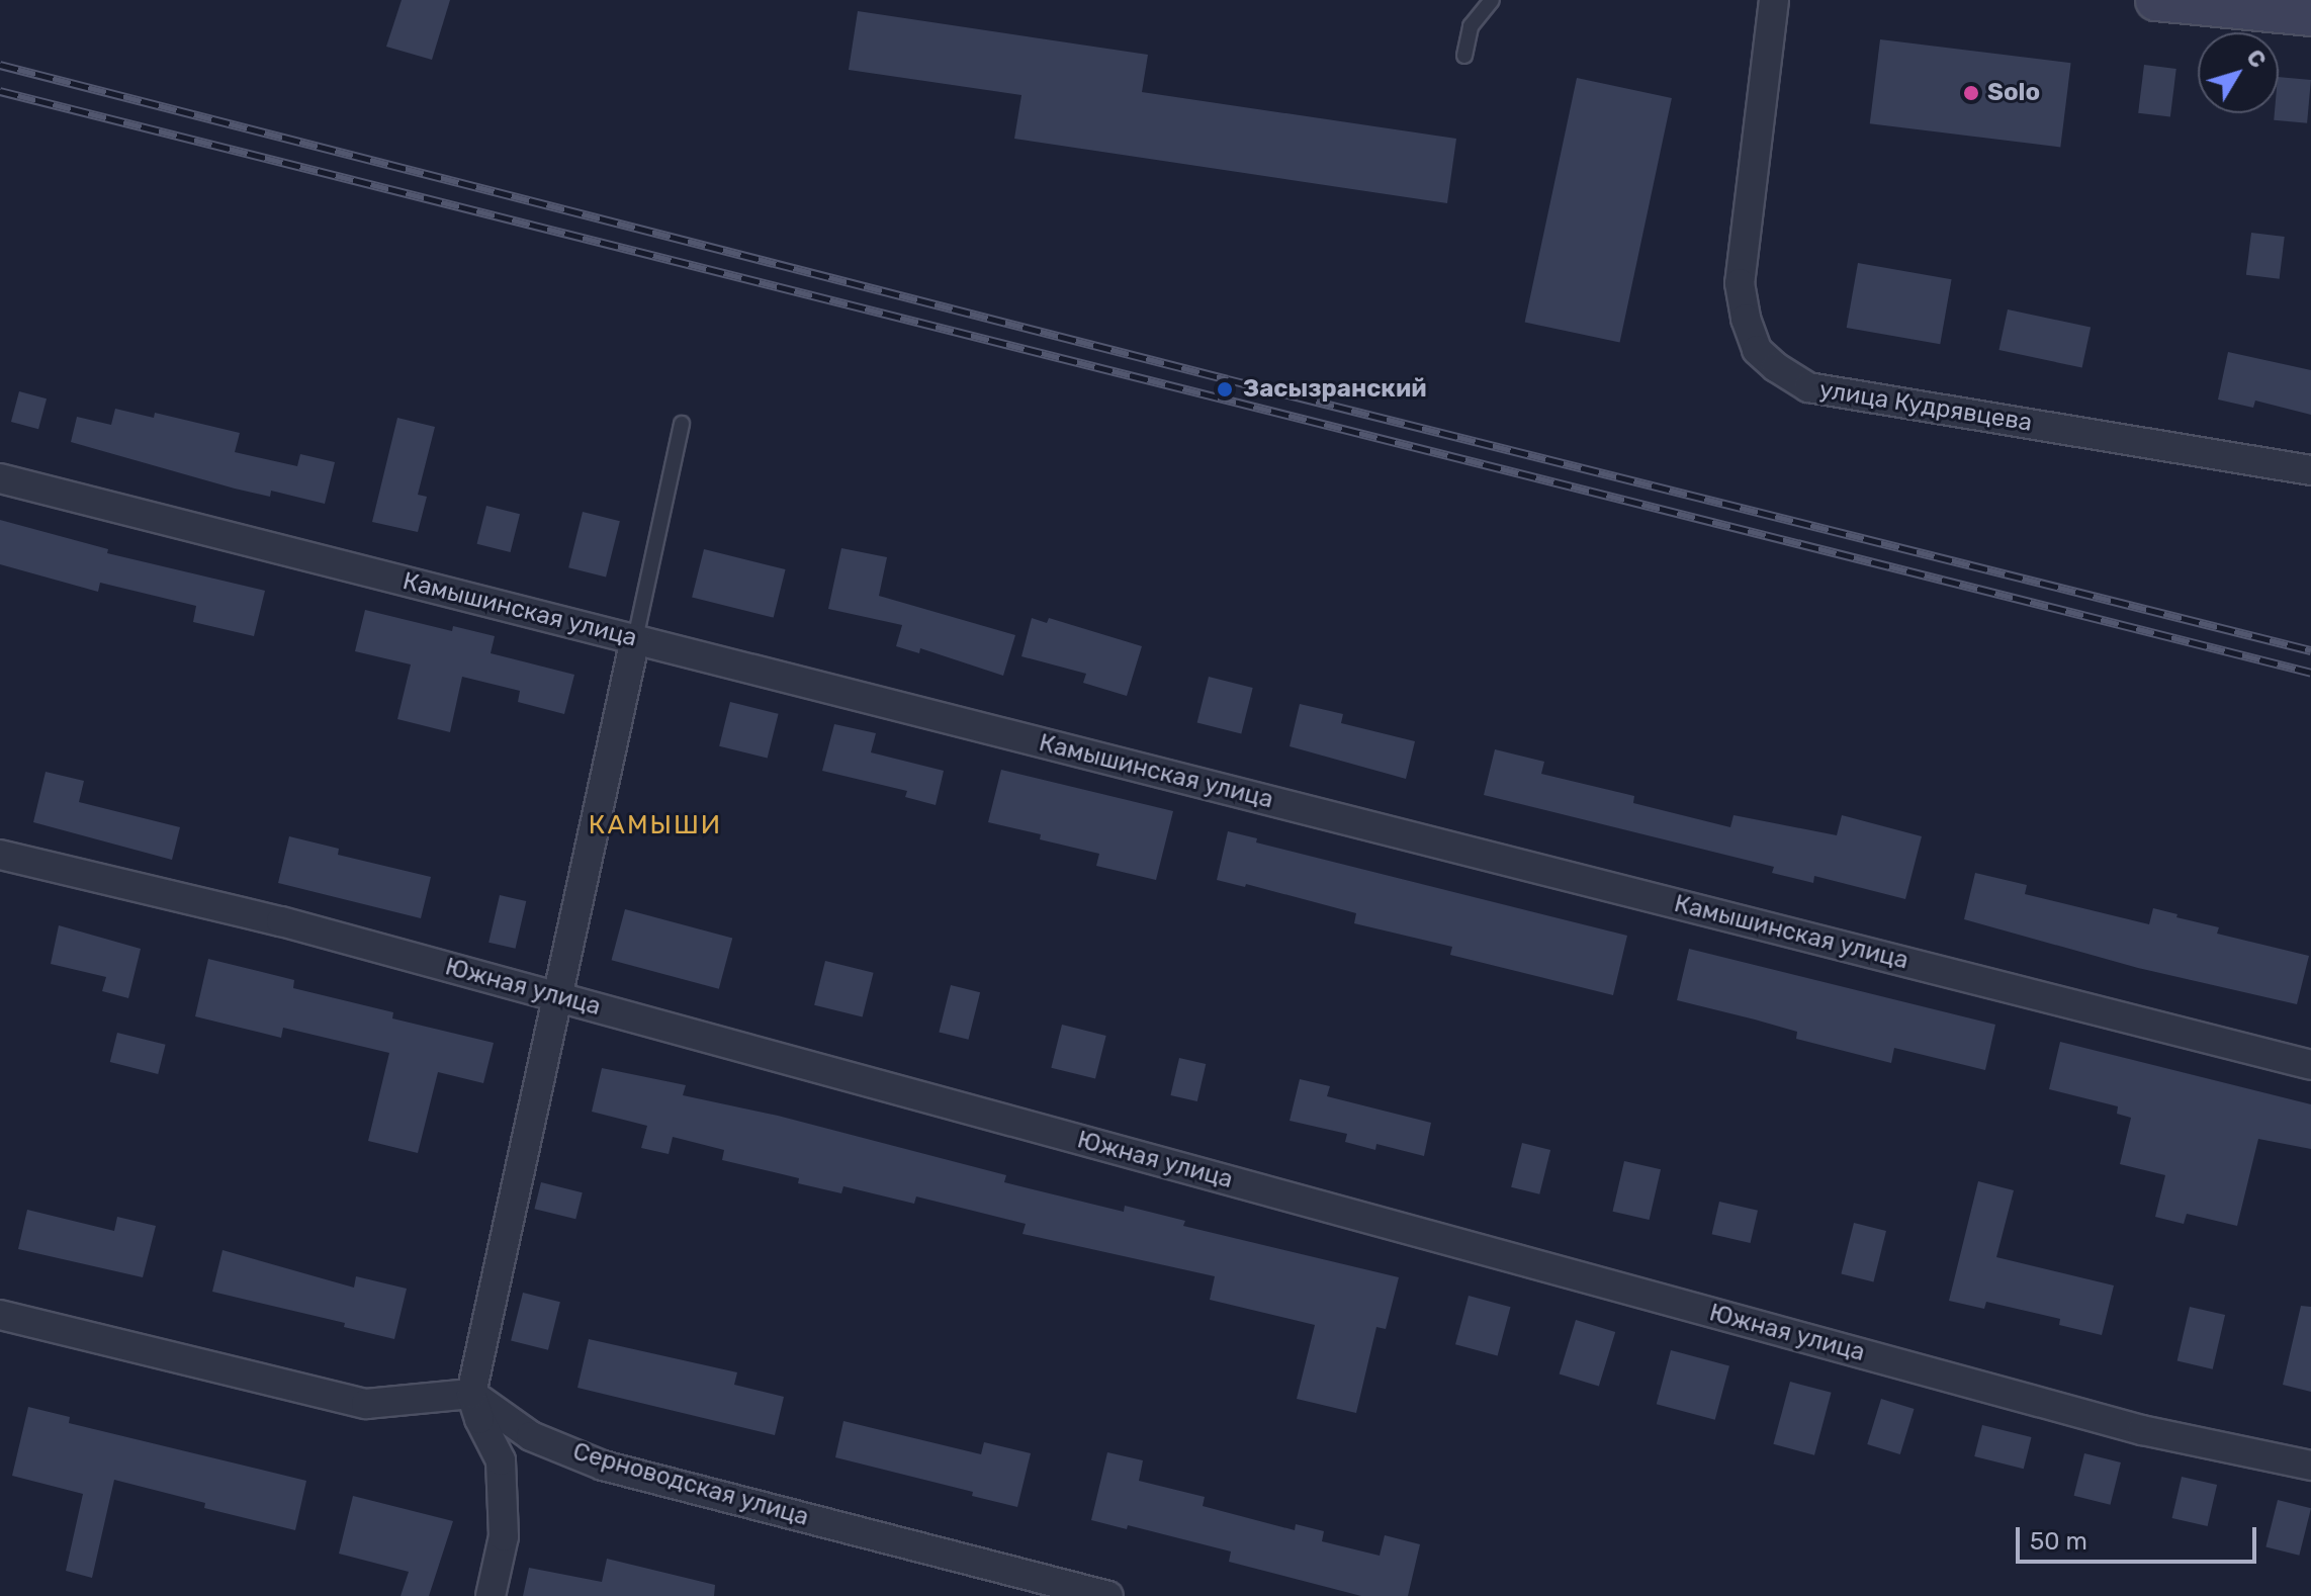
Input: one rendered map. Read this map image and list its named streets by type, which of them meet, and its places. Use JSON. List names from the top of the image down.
{
  "streets": {
    "street": [
      "улица Кудрявцева",
      "Камышинская улица",
      "Южная улица",
      "Серноводская улица"
    ]
  },
  "districts": ["КАМЫШИ"],
  "places": ["Solo", "Засызранский"],
  "scale_bar": "50 m",
  "north": "top right"
}
